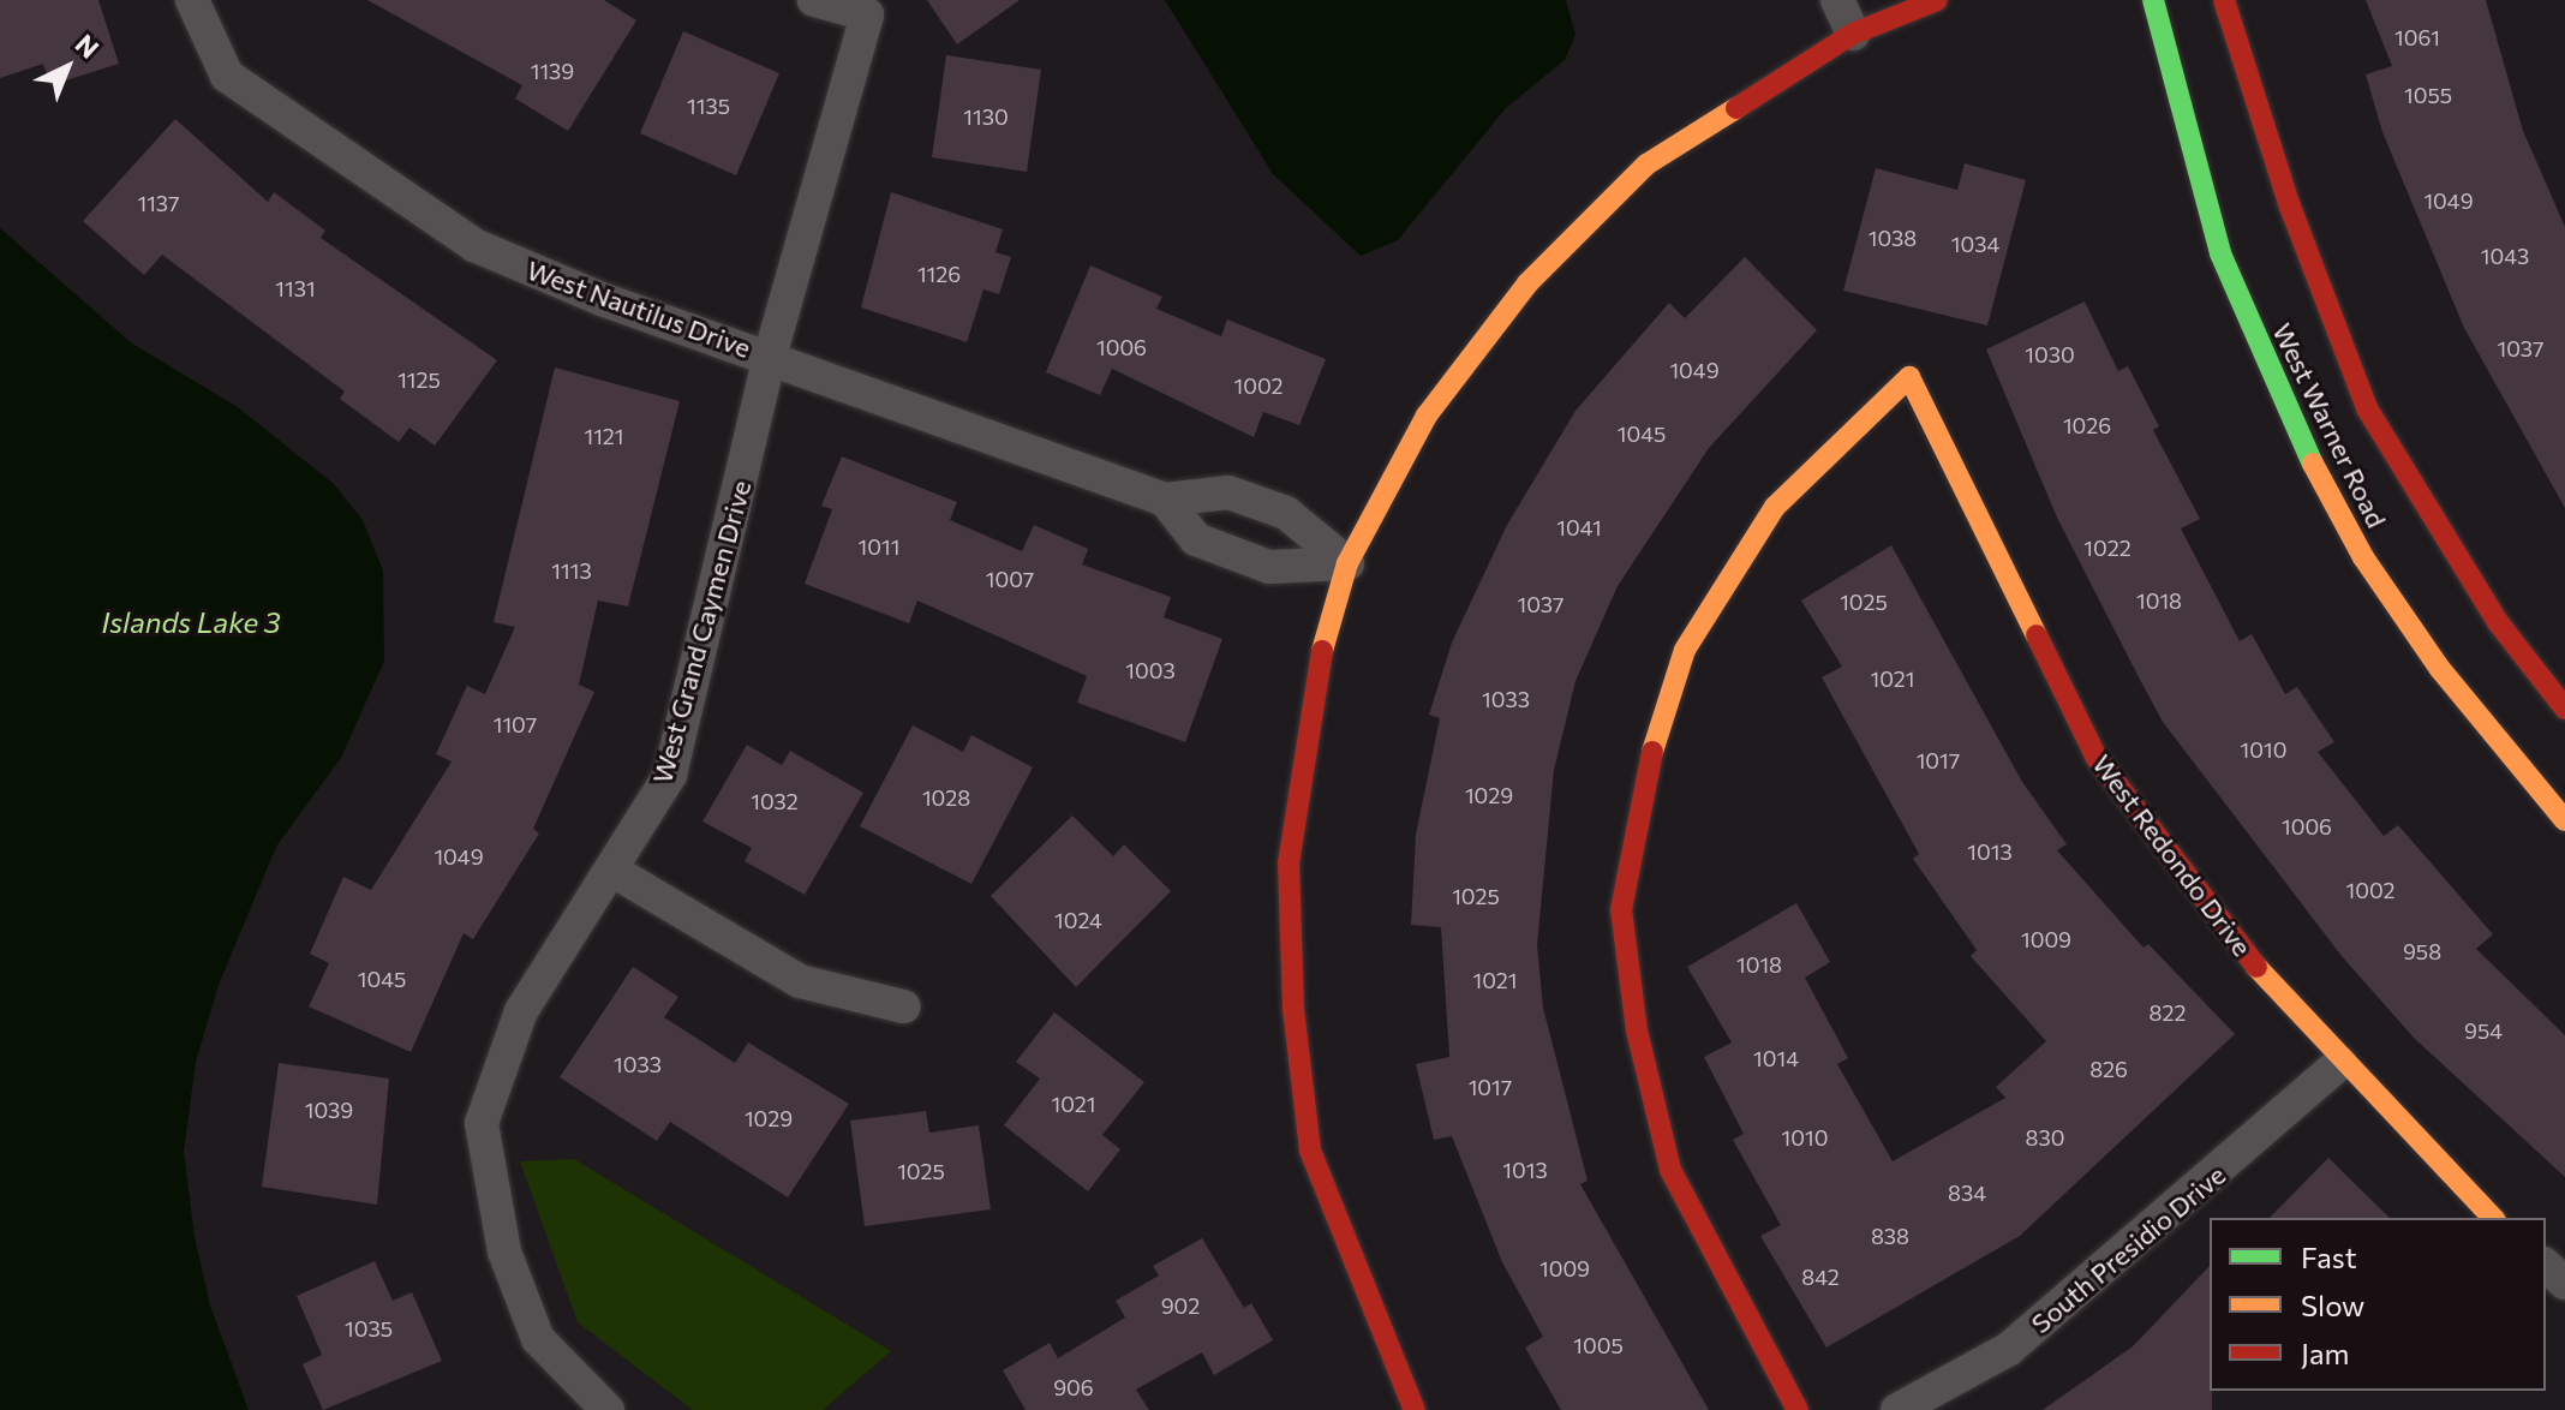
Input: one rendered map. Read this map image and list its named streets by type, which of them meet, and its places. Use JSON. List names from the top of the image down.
{
  "streets": {
    "street": [
      "West Nautilus Drive",
      "West Warner Road",
      "West Grand Caymen Drive",
      "West Redondo Drive",
      "South Presidio Drive"
    ]
  },
  "crossings": [
    ["West Nautilus Drive", "West Grand Caymen Drive"],
    ["West Redondo Drive", "South Presidio Drive"]
  ],
  "water": ["Islands Lake 3"],
  "house_numbers": [
    "1061",
    "1139",
    "1055",
    "1135",
    "1130",
    "1049",
    "1137",
    "1038",
    "1034",
    "1043",
    "1126",
    "1131",
    "1006",
    "1037",
    "1030",
    "1049",
    "1125",
    "1002",
    "1026",
    "1045",
    "1121",
    "1041",
    "1011",
    "1022",
    "1113",
    "1007",
    "1018",
    "1025",
    "1037",
    "1003",
    "1021",
    "1033",
    "1107",
    "1010",
    "1017",
    "1029",
    "1028",
    "1032",
    "1006",
    "1013",
    "1049",
    "1002",
    "1025",
    "1024",
    "1009",
    "958",
    "1018",
    "1045",
    "1021",
    "822",
    "954",
    "1014",
    "1033",
    "826",
    "1017",
    "1021",
    "1039",
    "1029",
    "1010",
    "830",
    "1013",
    "1025",
    "834",
    "838",
    "1009",
    "842",
    "902",
    "1035",
    "1005",
    "906"
  ],
  "legend": ["Fast", "Slow", "Jam"],
  "north": "top right"
}
